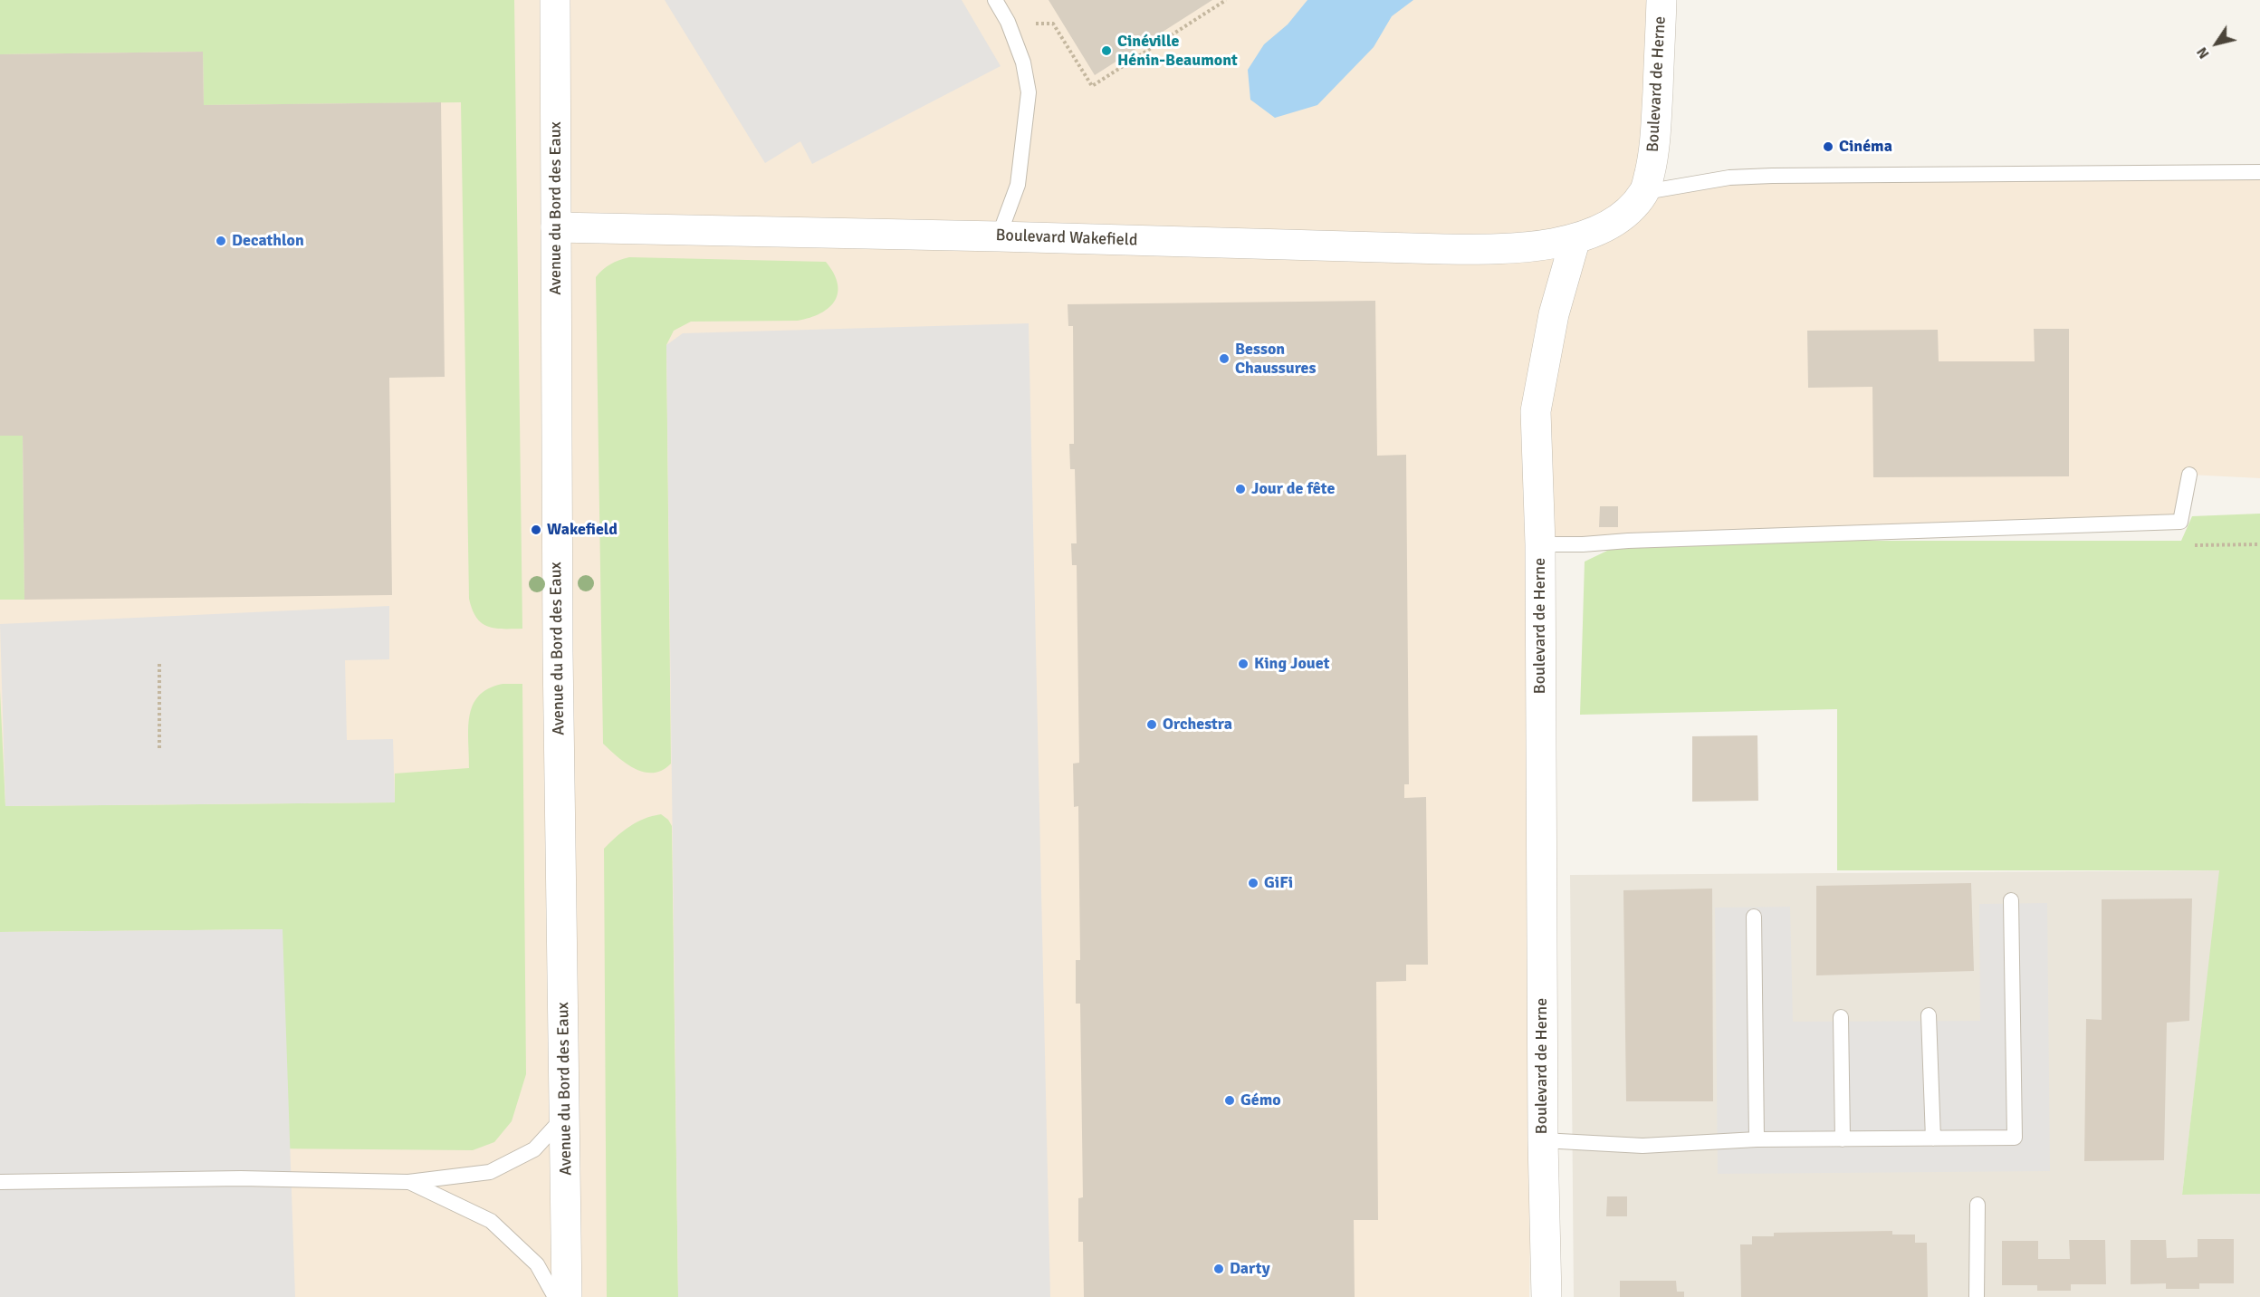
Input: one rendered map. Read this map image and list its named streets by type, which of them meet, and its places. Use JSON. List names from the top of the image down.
{
  "streets": {
    "street": ["Boulevard de Herne", "Avenue du Bord des Eaux", "Boulevard Wakefield"]
  },
  "crossings": [
    ["Boulevard de Herne", "Boulevard Wakefield"],
    ["Avenue du Bord des Eaux", "Boulevard Wakefield"]
  ],
  "places": [
    "Cinéville Hénin-Beaumont",
    "Cinéma",
    "Decathlon",
    "Besson Chaussures",
    "Jour de fête",
    "Wakefield",
    "King Jouet",
    "Orchestra",
    "GiFi",
    "Gémo",
    "Darty"
  ],
  "north": "bottom left"
}
